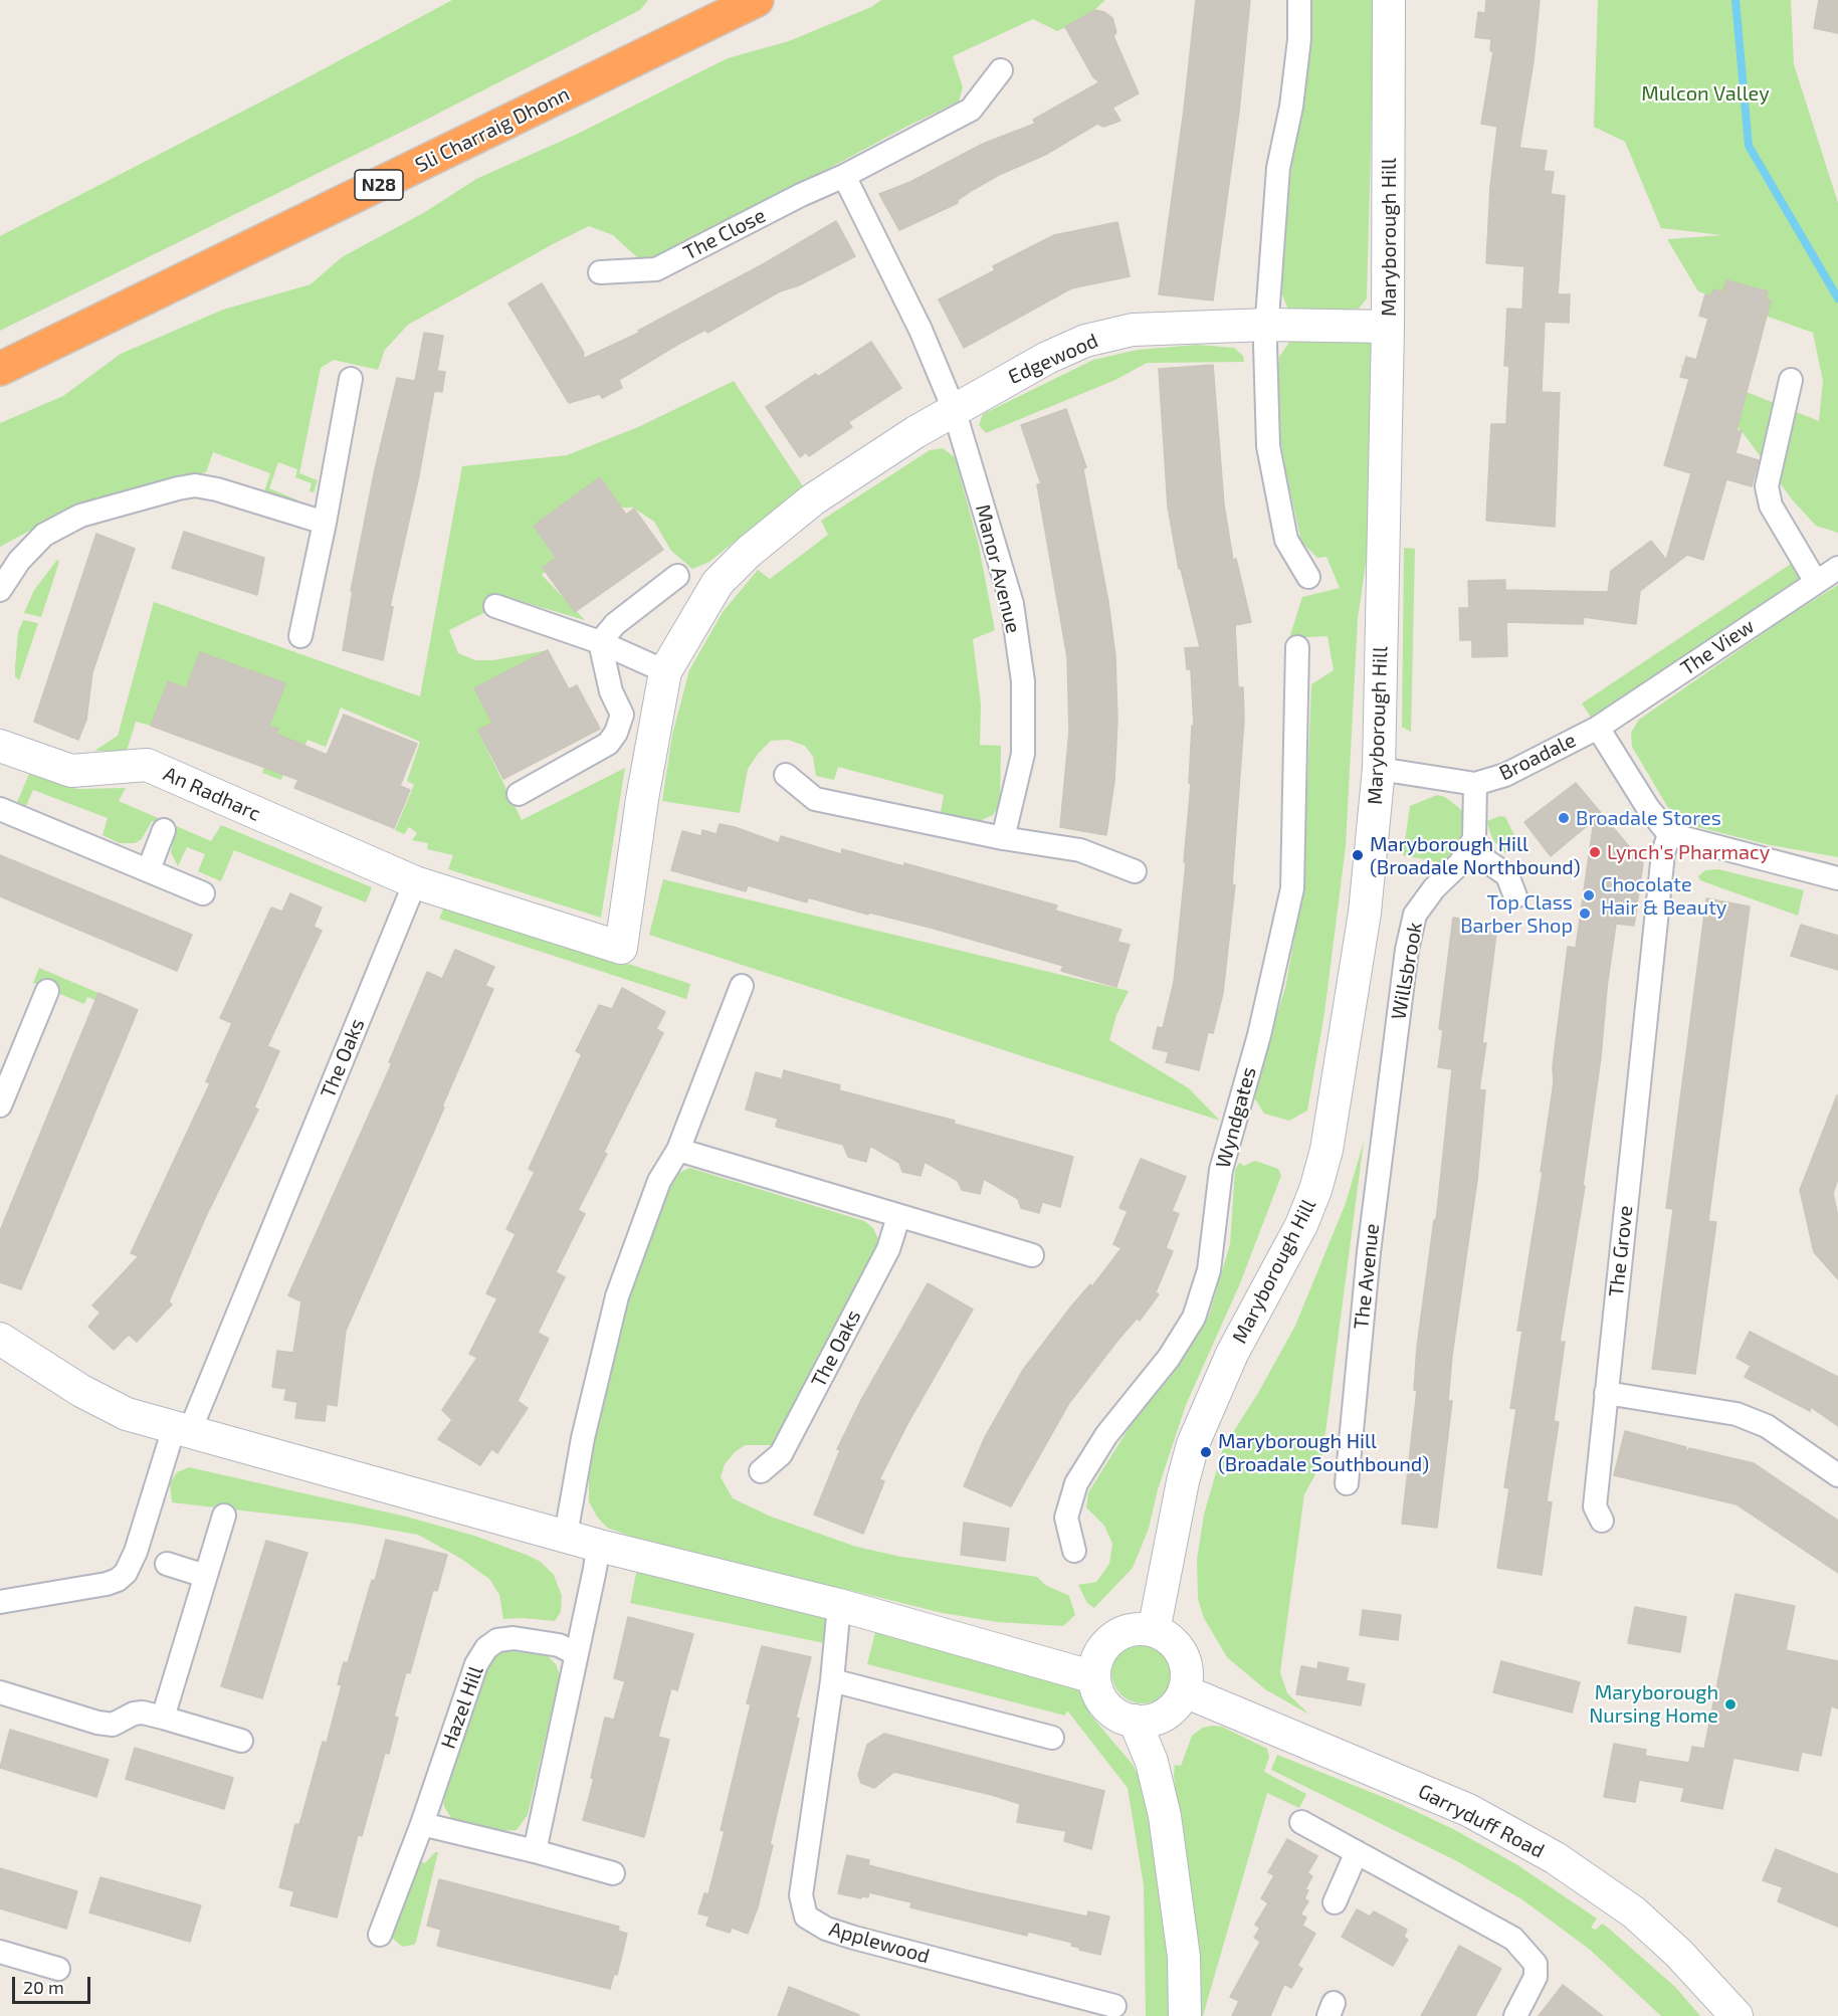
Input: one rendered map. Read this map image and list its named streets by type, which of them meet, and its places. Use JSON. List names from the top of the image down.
{
  "streets": {
    "highway": ["Sli Charraig Dhonn", "N28"],
    "street": [
      "The Close",
      "Maryborough Hill",
      "Edgewood",
      "Manor Avenue",
      "The View",
      "Broadale",
      "An Radharc",
      "Willsbrook",
      "The Oaks",
      "Wyndgates",
      "The Grove",
      "The Avenue",
      "Hazel Hill",
      "Garryduff Road",
      "Applewood"
    ]
  },
  "crossings": [
    ["Maryborough Hill", "Edgewood"],
    ["Maryborough Hill", "Broadale"],
    ["Maryborough Hill", "Garryduff Road"],
    ["Edgewood", "Manor Avenue"],
    ["The View", "Broadale"],
    ["Broadale", "Willsbrook"],
    ["An Radharc", "The Oaks"],
    ["Willsbrook", "The Avenue"]
  ],
  "parks": ["Mulcon Valley"],
  "places": [
    "Broadale Stores",
    "Lynch's Pharmacy",
    "Maryborough Hill (Broadale Northbound)",
    "Chocolate Hair & Beauty",
    "Top Class Barber Shop",
    "Maryborough Hill (Broadale Southbound)",
    "Maryborough Nursing Home"
  ],
  "scale_bar": "20 m"
}
